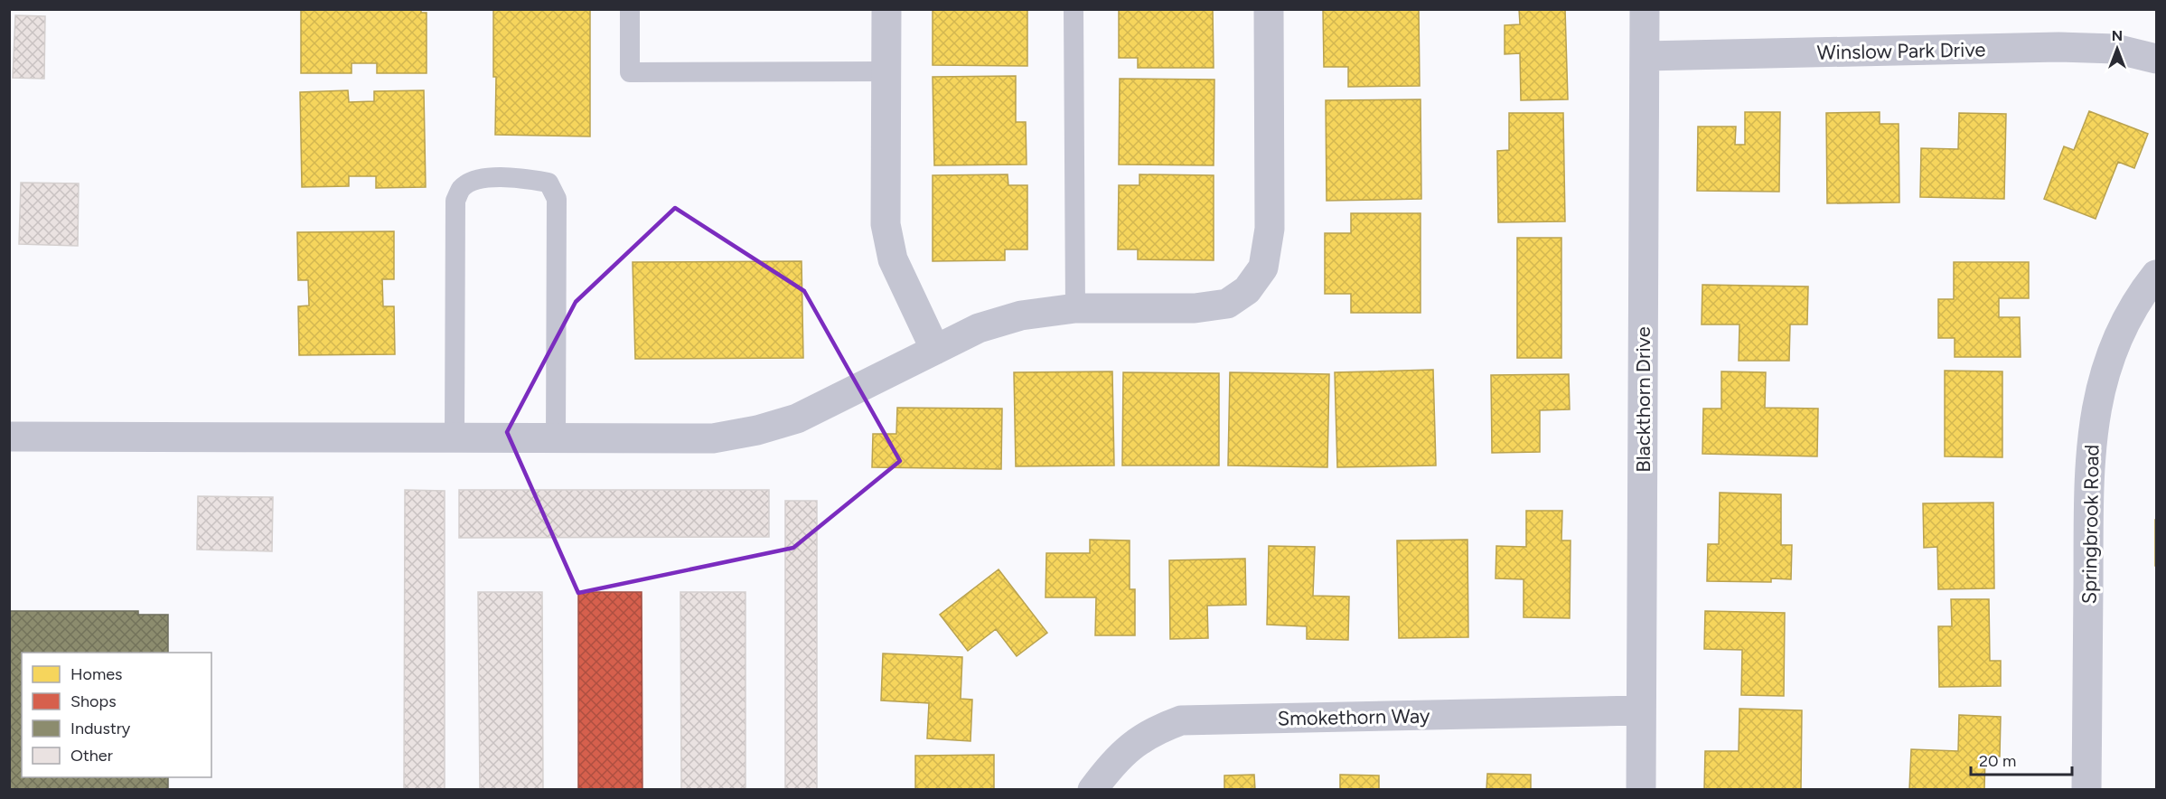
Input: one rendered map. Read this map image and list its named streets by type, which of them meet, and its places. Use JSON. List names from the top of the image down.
{
  "streets": {
    "street": [
      "Winslow Park Drive",
      "Blackthorn Drive",
      "Springbrook Road",
      "Smokethorn Way"
    ]
  },
  "crossings": [
    ["Winslow Park Drive", "Blackthorn Drive"],
    ["Blackthorn Drive", "Smokethorn Way"]
  ],
  "legend": [
    "Homes",
    "Shops",
    "Industry",
    "Other"
  ],
  "scale_bar": "20 m",
  "north": "top"
}
